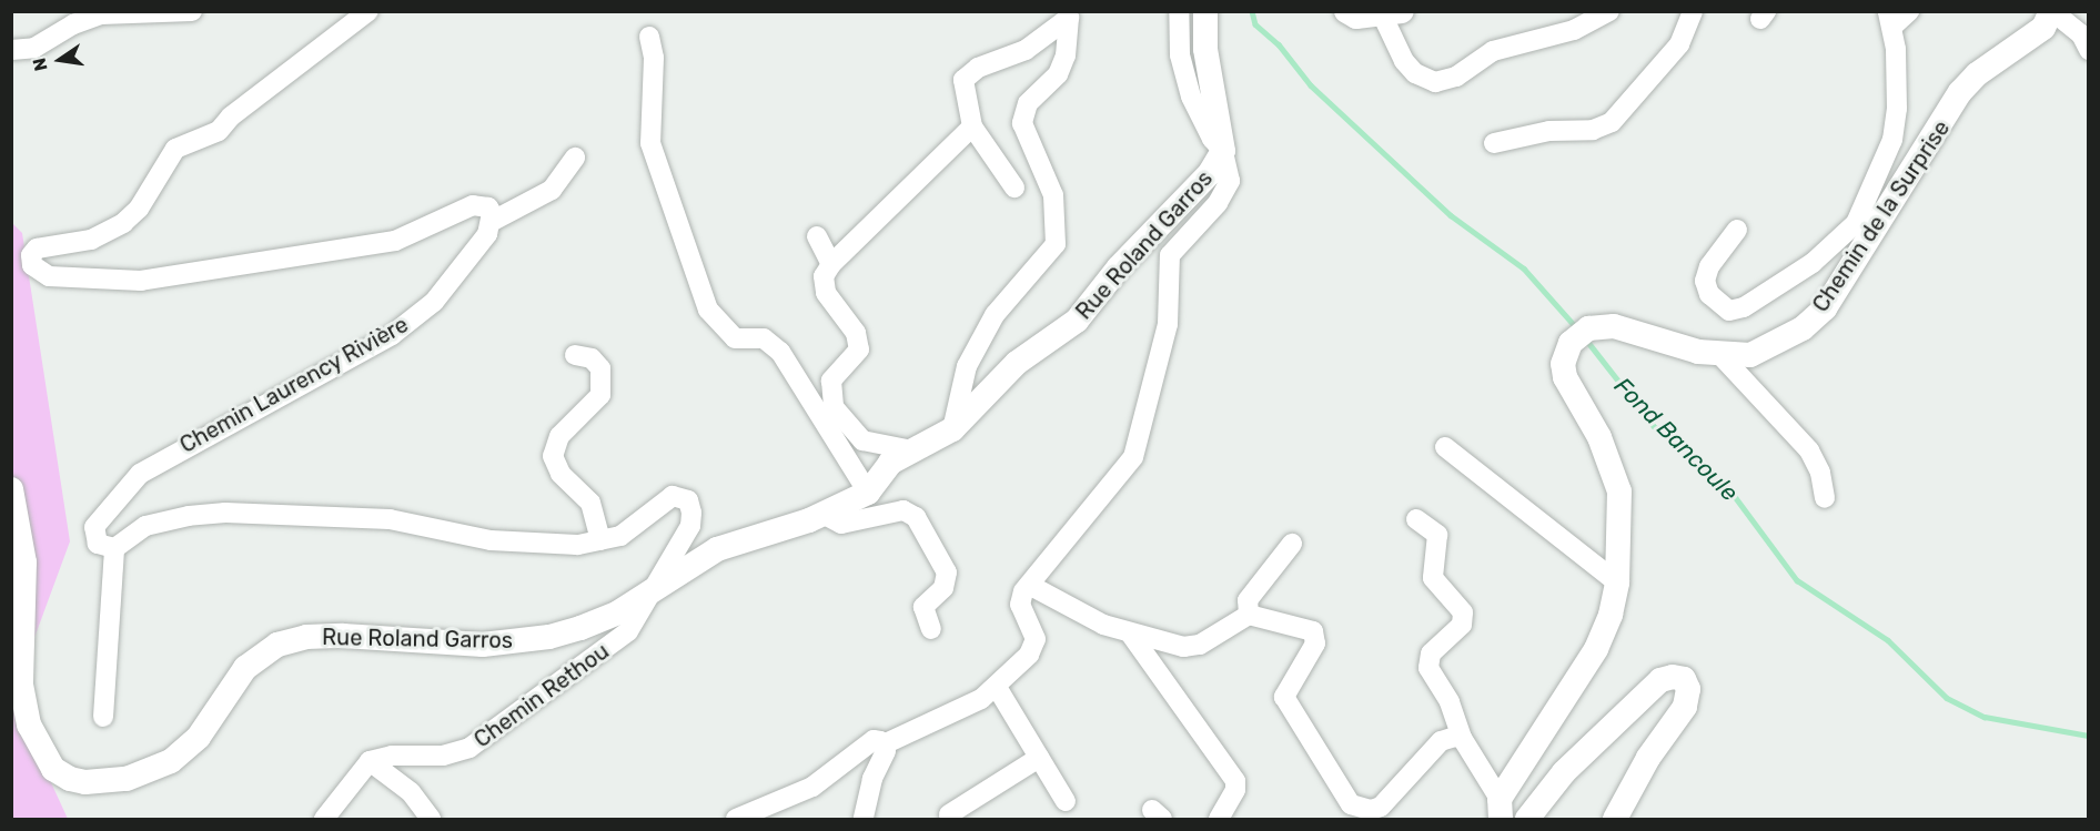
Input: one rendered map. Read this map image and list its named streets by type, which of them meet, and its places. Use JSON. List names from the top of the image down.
{
  "streets": {
    "main road": ["Chemin de la Surprise", "Rue Roland Garros"],
    "street": ["Chemin Laurency Rivière", "Chemin Rethou"]
  },
  "crossings": [
    ["Rue Roland Garros", "Chemin Rethou"]
  ],
  "water": ["Fond Bancoule"],
  "north": "left"
}
